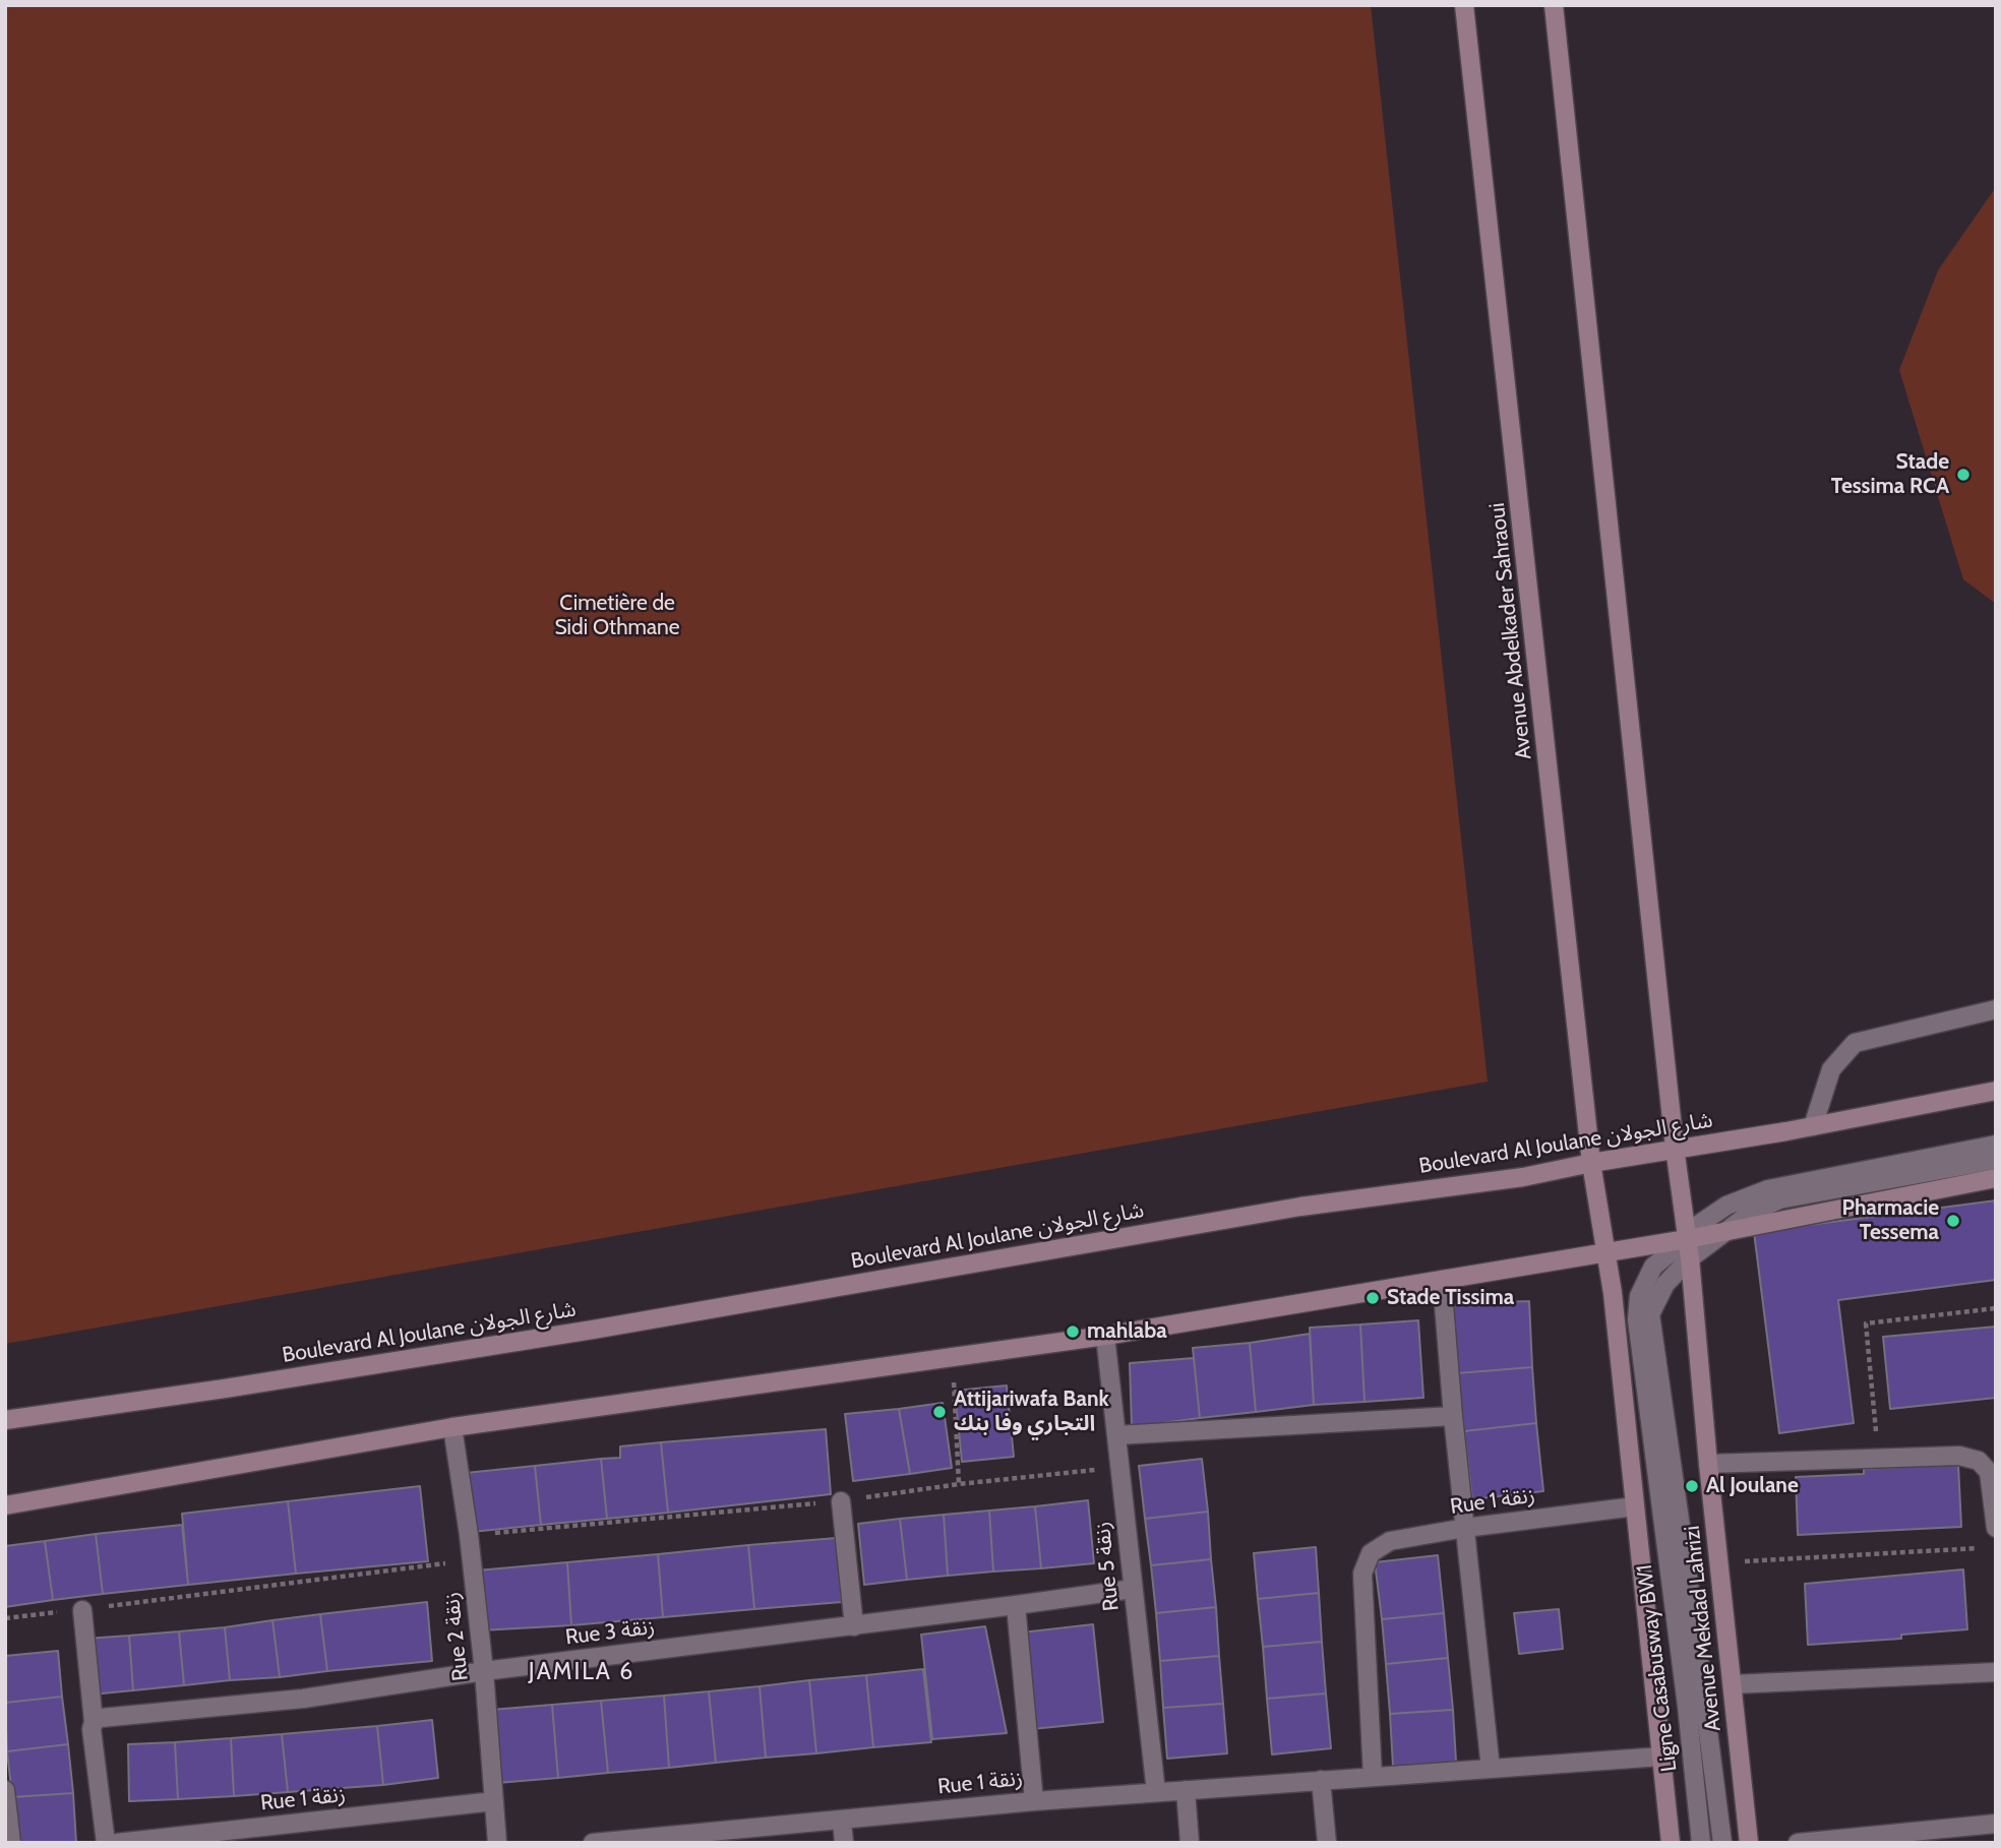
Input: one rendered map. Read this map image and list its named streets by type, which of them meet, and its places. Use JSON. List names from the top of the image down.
{
  "streets": {
    "main road": ["Avenue Abdelkader Sahraoui", "Boulevard Al Joulane شارع الجولان", "Avenue Mekdad Lahrizi"],
    "street": [
      "Rue 1 زنقة",
      "Rue 5 زنقة",
      "Rue 3 زنقة",
      "Rue 2 زنقة",
      "Ligne Casabusway BW1"
    ]
  },
  "crossings": [
    ["Avenue Abdelkader Sahraoui", "Boulevard Al Joulane شارع الجولان"],
    ["Rue 1 زنقة", "Rue 5 زنقة"],
    ["Rue 1 زنقة", "Rue 2 زنقة"],
    ["Rue 5 زنقة", "Rue 3 زنقة"],
    ["Avenue Mekdad Lahrizi", "Ligne Casabusway BW1"],
    ["Rue 3 زنقة", "Rue 2 زنقة"]
  ],
  "districts": ["JAMILA 6"],
  "parks": ["Cimetière de Sidi Othmane"],
  "places": [
    "Stade Tessima RCA",
    "Pharmacie Tessema",
    "Stade Tissima",
    "mahlaba",
    "Attijariwafa Bank التجاري وفا بنك",
    "Al Joulane"
  ]
}
